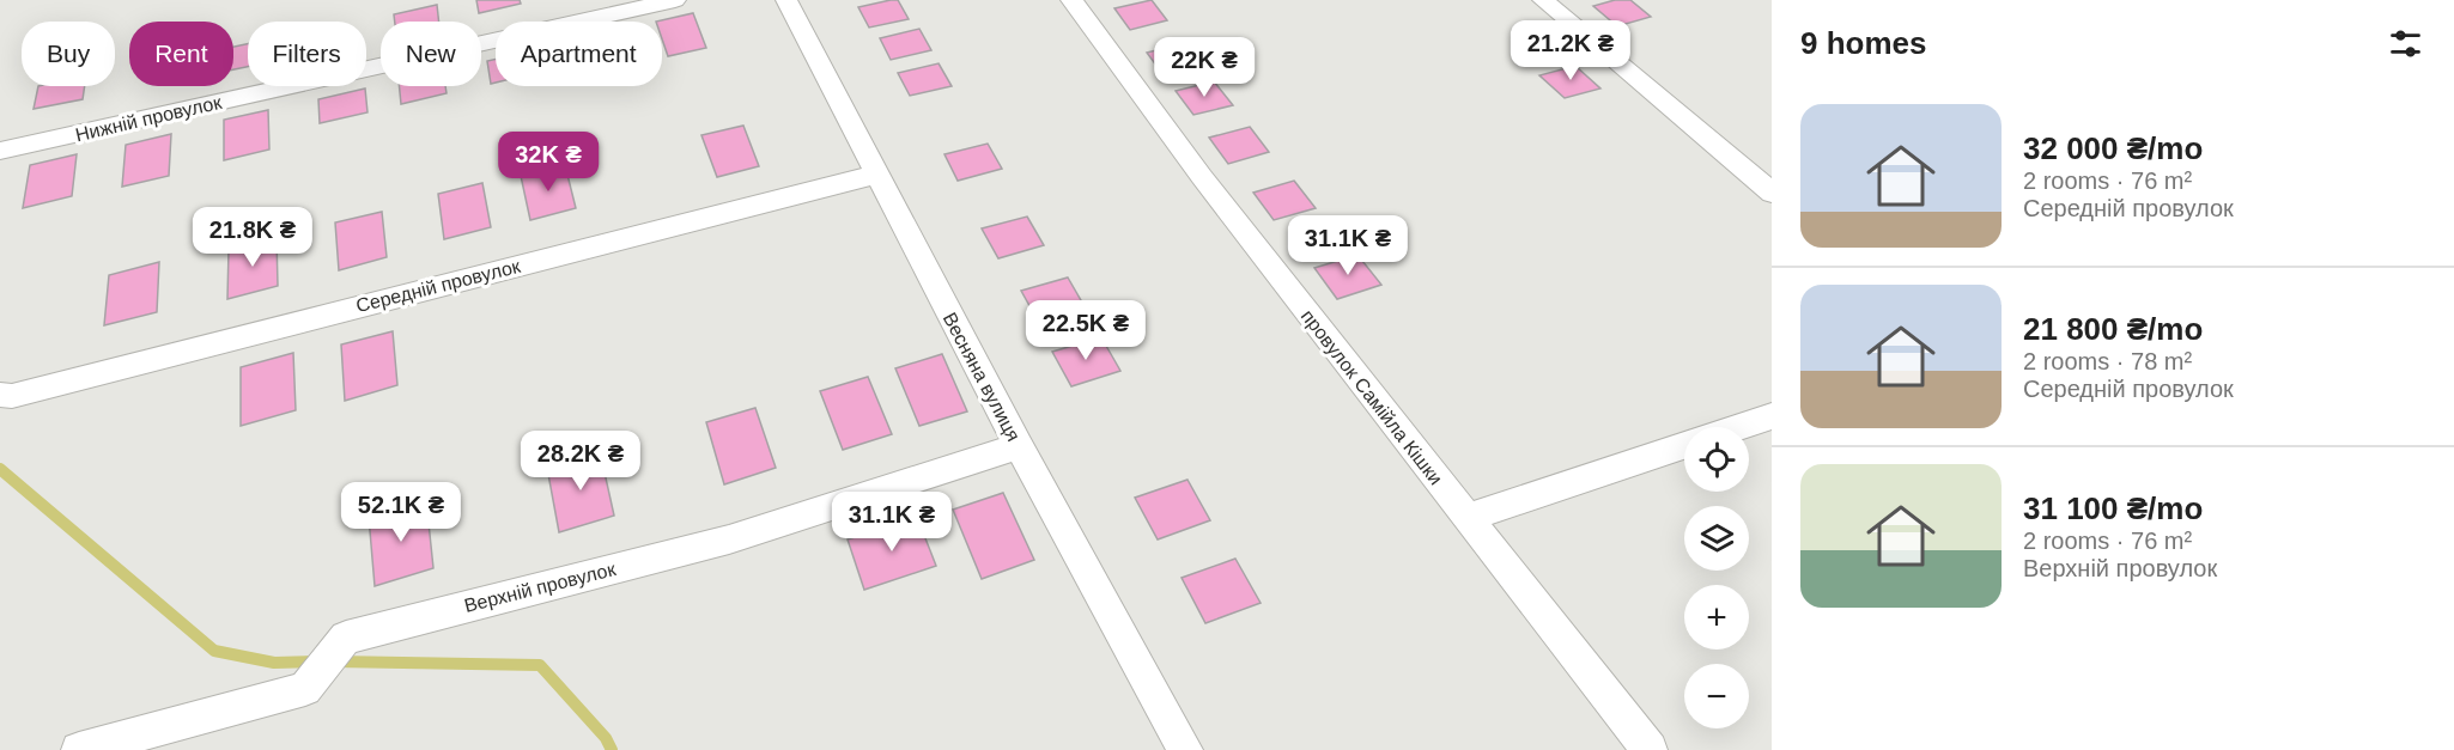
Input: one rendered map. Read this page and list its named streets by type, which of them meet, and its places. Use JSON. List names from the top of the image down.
{
  "streets": {
    "street": [
      "Нижній провулок",
      "Середній провулок",
      "Весняна вулиця",
      "провулок Самійла Кішки",
      "Верхній провулок"
    ]
  },
  "crossings": [
    ["Середній провулок", "Весняна вулиця"],
    ["Весняна вулиця", "Верхній провулок"]
  ],
  "page": {
    "heading": "9 homes",
    "price": [
      "21.2K ₴",
      "22K ₴",
      "32K ₴",
      "21.8K ₴",
      "31.1K ₴",
      "22.5K ₴",
      "28.2K ₴",
      "52.1K ₴",
      "31.1K ₴"
    ],
    "chip": [
      "Buy",
      "Rent",
      "Filters",
      "New",
      "Apartment"
    ],
    "list": [
      {
        "name": "32 000 ₴/mo",
        "note": "2 rooms · 76 m² · Середній провулок"
      },
      {
        "name": "21 800 ₴/mo",
        "note": "2 rooms · 78 m² · Середній провулок"
      },
      {
        "name": "31 100 ₴/mo",
        "note": "2 rooms · 76 m² · Верхній провулок"
      }
    ],
    "map_buttons": ["+", "−"]
  }
}
